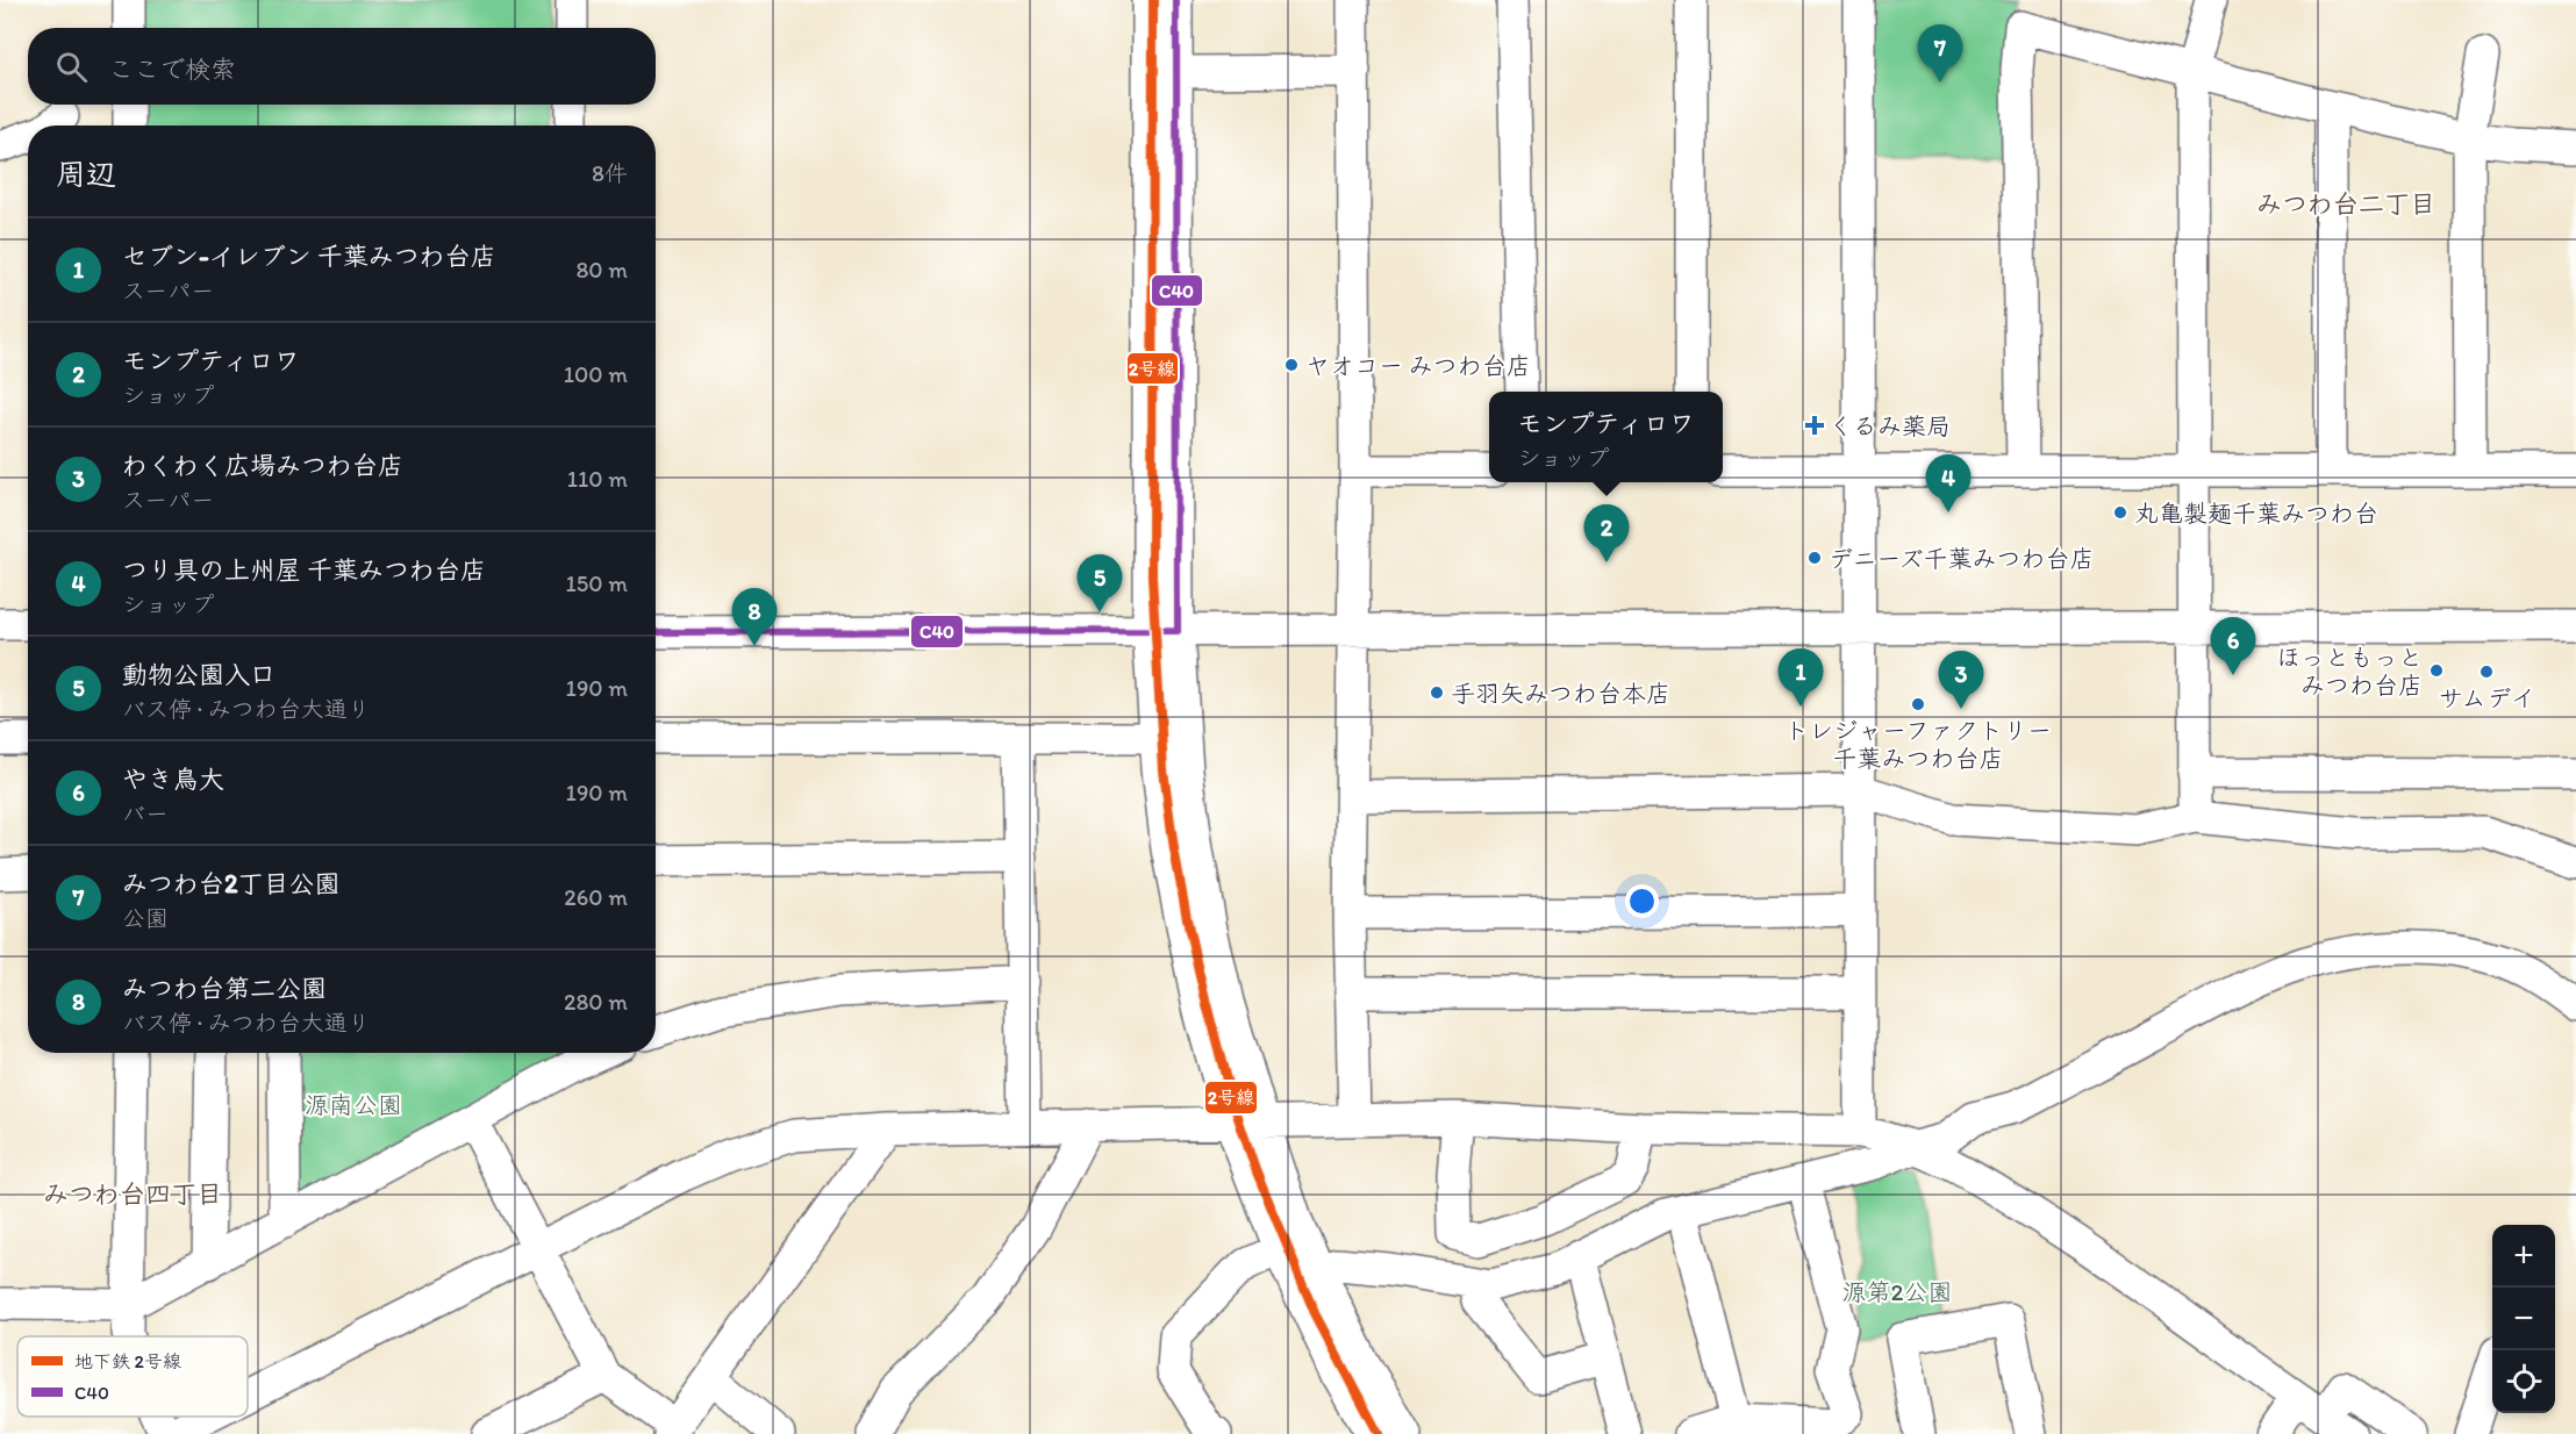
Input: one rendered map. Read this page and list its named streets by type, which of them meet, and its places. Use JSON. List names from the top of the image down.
{
  "districts": ["みつわ台二丁目", "みつわ台四丁目"],
  "parks": ["源南公園", "源第2公園"],
  "places": {
    "other": [
      "ヤオコー みつわ台店",
      "丸亀製麺千葉みつわ台",
      "デニーズ千葉みつわ台店",
      "ほっともっと みつわ台店",
      "サムデイ",
      "手羽矢みつわ台本店",
      "トレジャーファクトリー 千葉みつわ台店"
    ],
    "health": ["くるみ薬局"]
  },
  "lines": ["metro line 2号線", "transit line C40"],
  "legend": ["地下鉄 2号線", "C40"],
  "page": {
    "pins": [
      "7",
      "4",
      "2",
      "5",
      "8",
      "6",
      "1",
      "3"
    ],
    "search": "ここで検索",
    "heading": ["周辺", "8件"],
    "list": [
      {
        "mark": "1",
        "name": "セブン-イレブン 千葉みつわ台店",
        "note": "スーパー",
        "value": "80 m"
      },
      {
        "mark": "2",
        "name": "モンプティロワ",
        "note": "ショップ",
        "value": "100 m"
      },
      {
        "mark": "3",
        "name": "わくわく広場みつわ台店",
        "note": "スーパー",
        "value": "110 m"
      },
      {
        "mark": "4",
        "name": "つり具の上州屋 千葉みつわ台店",
        "note": "ショップ",
        "value": "150 m"
      },
      {
        "mark": "5",
        "name": "動物公園入口",
        "note": "バス停 · みつわ台大通り",
        "value": "190 m"
      },
      {
        "mark": "6",
        "name": "やき鳥大",
        "note": "バー",
        "value": "190 m"
      },
      {
        "mark": "7",
        "name": "みつわ台2丁目公園",
        "note": "公園",
        "value": "260 m"
      },
      {
        "mark": "8",
        "name": "みつわ台第二公園",
        "note": "バス停 · みつわ台大通り",
        "value": "280 m"
      }
    ],
    "popup": ["モンプティロワ", "ショップ"],
    "map_buttons": ["+", "−"]
  }
}
